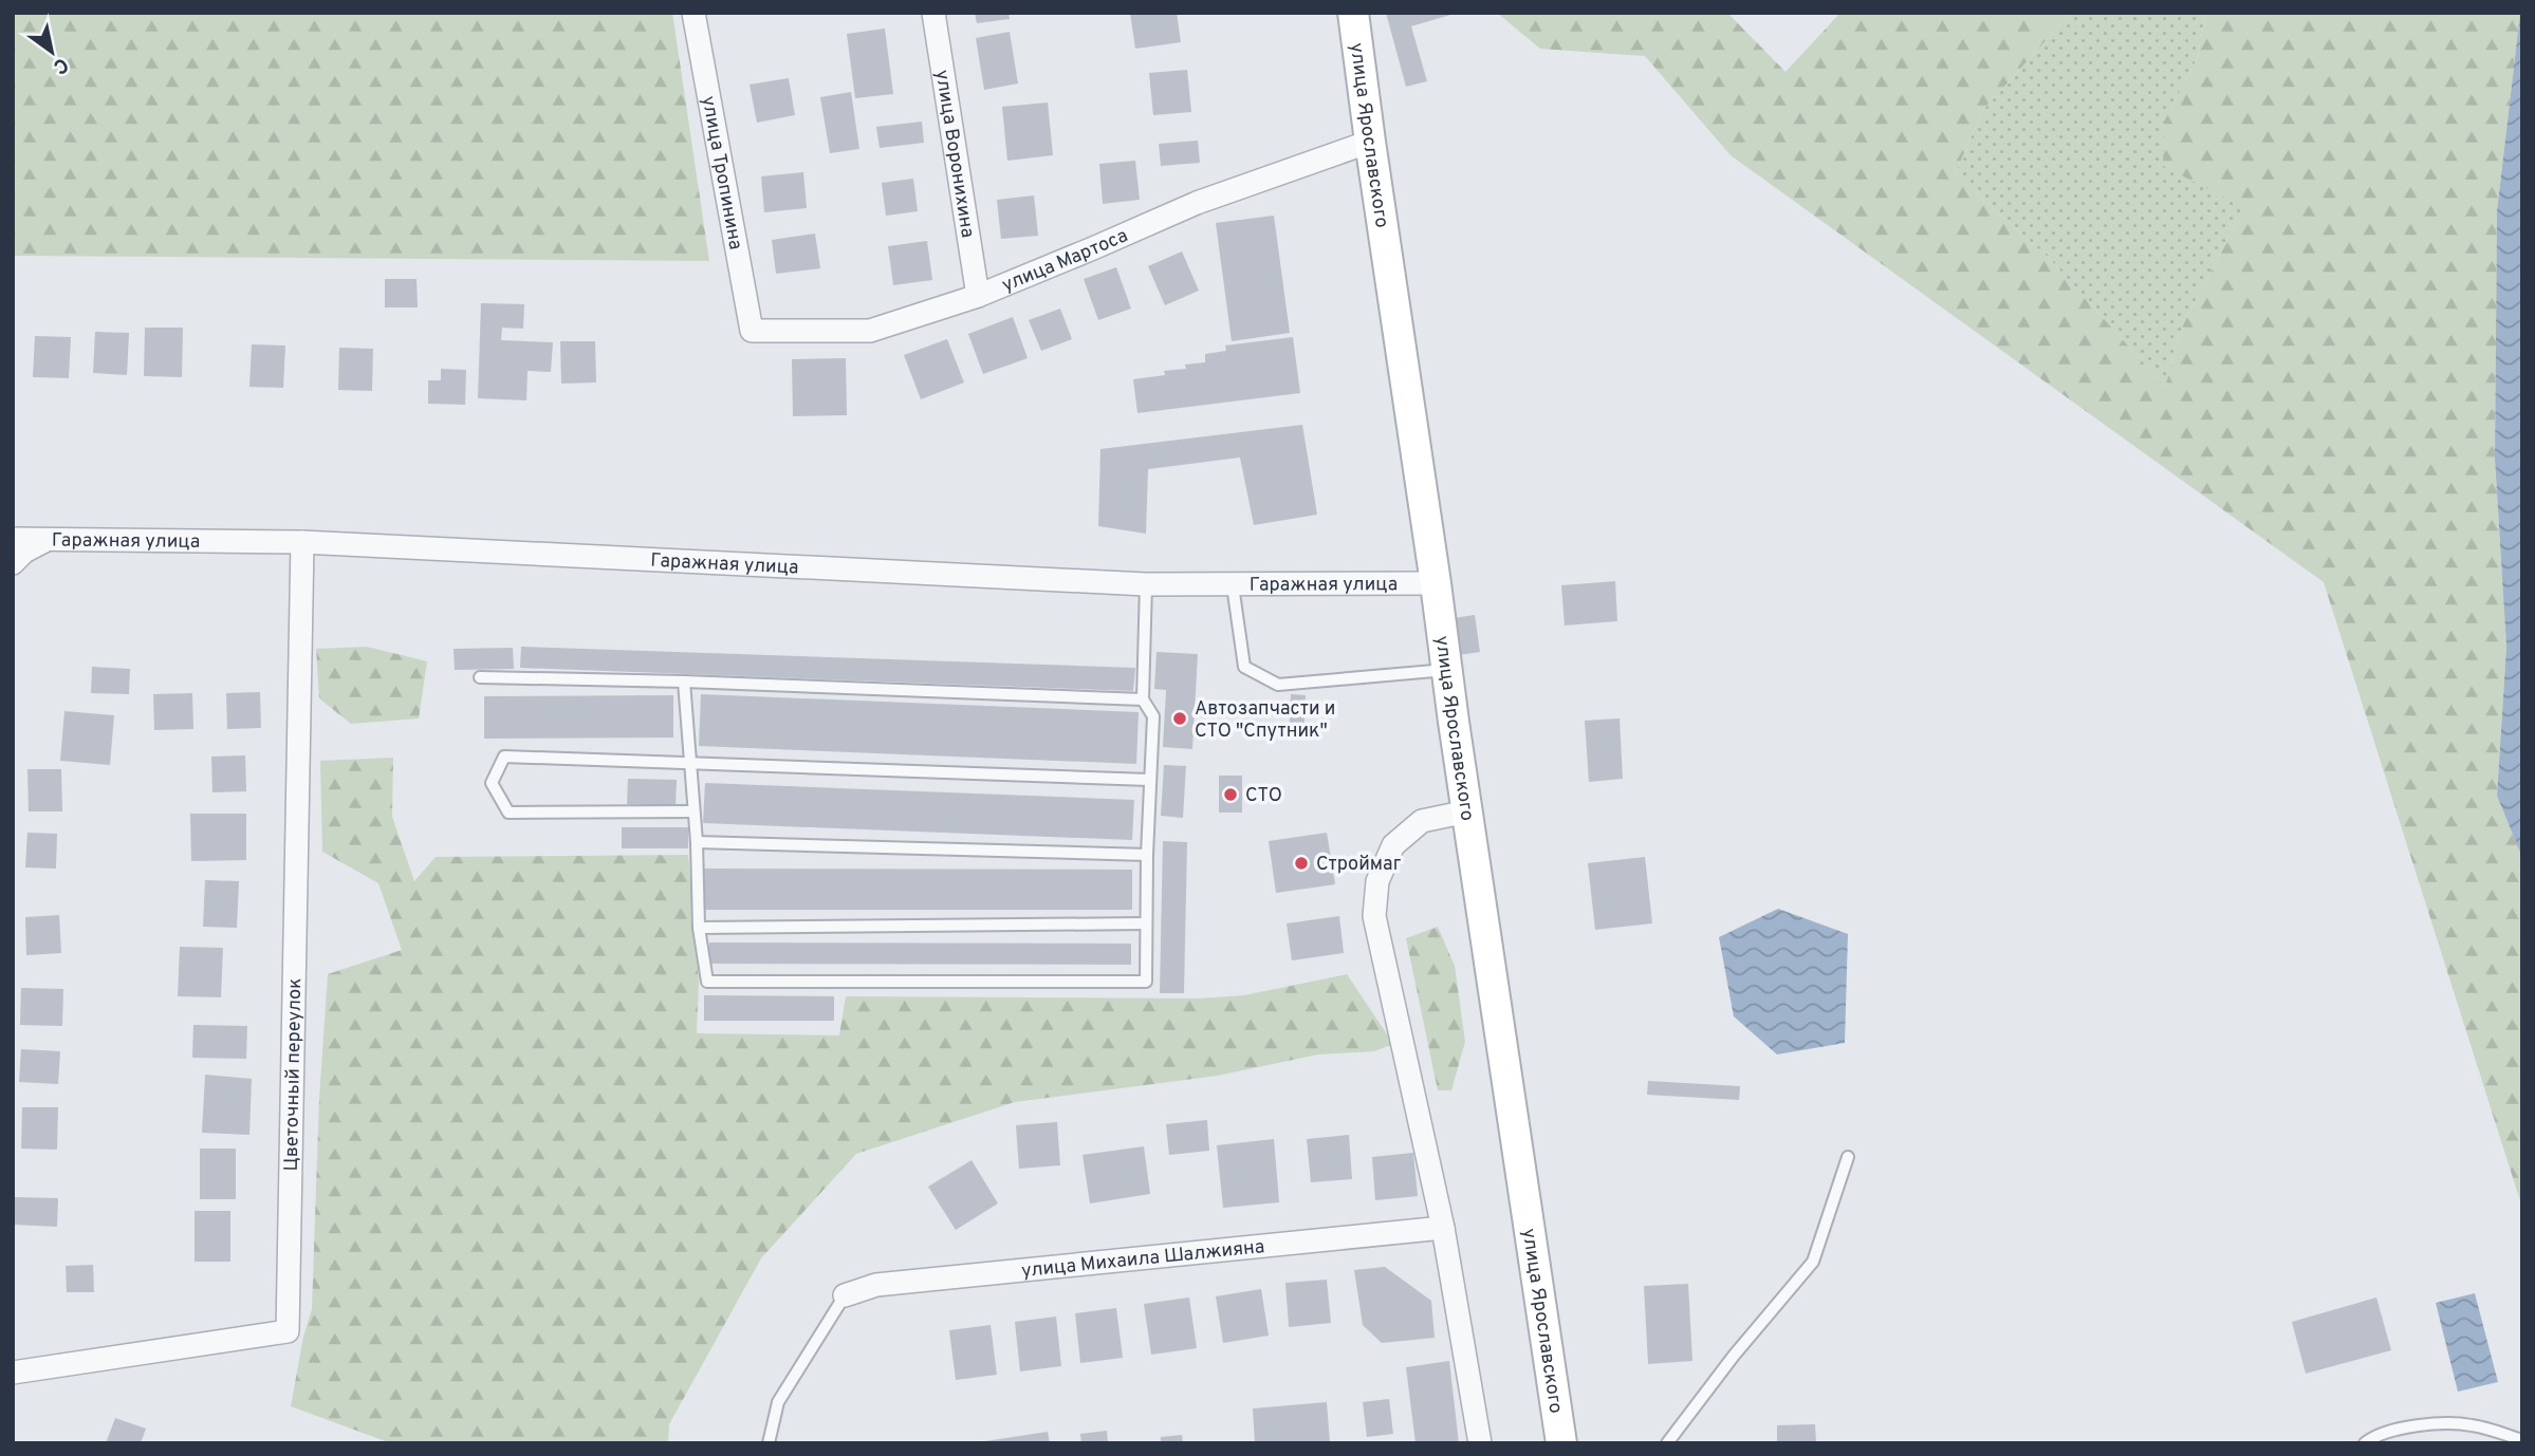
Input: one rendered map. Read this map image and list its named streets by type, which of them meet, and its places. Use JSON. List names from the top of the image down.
{
  "streets": {
    "street": [
      "улица Ярославского",
      "улица Воронихина",
      "улица Тропинина",
      "улица Мартоса",
      "Гаражная улица",
      "Цветочный переулок",
      "улица Михаила Шалжияна"
    ]
  },
  "crossings": [
    ["улица Ярославского", "улица Мартоса"],
    ["улица Ярославского", "Гаражная улица"],
    ["улица Воронихина", "улица Мартоса"],
    ["улица Тропинина", "улица Мартоса"],
    ["Гаражная улица", "Цветочный переулок"]
  ],
  "places": ["Автозапчасти и СТО \"Спутник\"", "СТО", "Строймаг"],
  "north": "bottom right"
}
